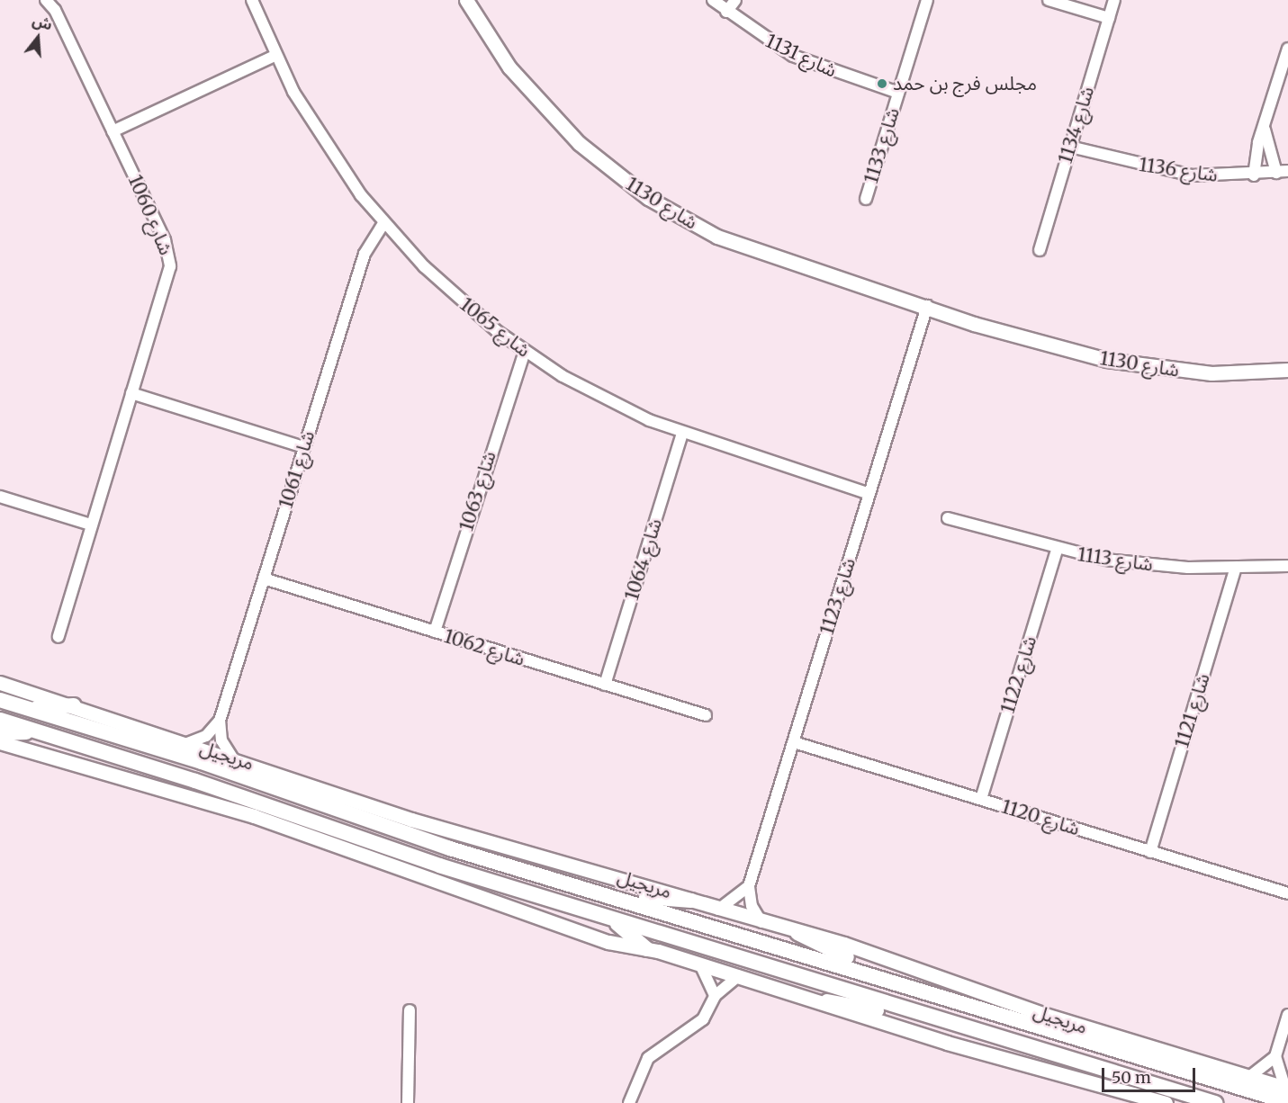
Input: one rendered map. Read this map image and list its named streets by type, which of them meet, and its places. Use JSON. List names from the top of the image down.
{
  "streets": {
    "main road": ["مريجيل"],
    "street": [
      "شارع 1131",
      "شارع 1134",
      "شارع 1133",
      "شارع 1136",
      "شارع 1130",
      "شارع 1060",
      "شارع 1065",
      "شارع 1061",
      "شارع 1063",
      "شارع 1064",
      "شارع 1113",
      "شارع 1123",
      "شارع 1062",
      "شارع 1122",
      "شارع 1121",
      "شارع 1120"
    ]
  },
  "crossings": [
    ["شارع 1131", "شارع 1133"],
    ["شارع 1134", "شارع 1136"],
    ["شارع 1130", "شارع 1123"],
    ["شارع 1065", "شارع 1061"],
    ["شارع 1065", "شارع 1063"],
    ["شارع 1065", "شارع 1064"],
    ["شارع 1065", "شارع 1123"],
    ["شارع 1061", "شارع 1062"],
    ["شارع 1061", "مريجيل"],
    ["شارع 1063", "شارع 1062"],
    ["شارع 1064", "شارع 1062"],
    ["شارع 1113", "شارع 1122"],
    ["شارع 1113", "شارع 1121"],
    ["شارع 1123", "شارع 1120"],
    ["شارع 1122", "شارع 1120"],
    ["شارع 1121", "شارع 1120"]
  ],
  "places": ["مجلس فرج بن حمد"],
  "scale_bar": "50 m",
  "north": "top"
}
